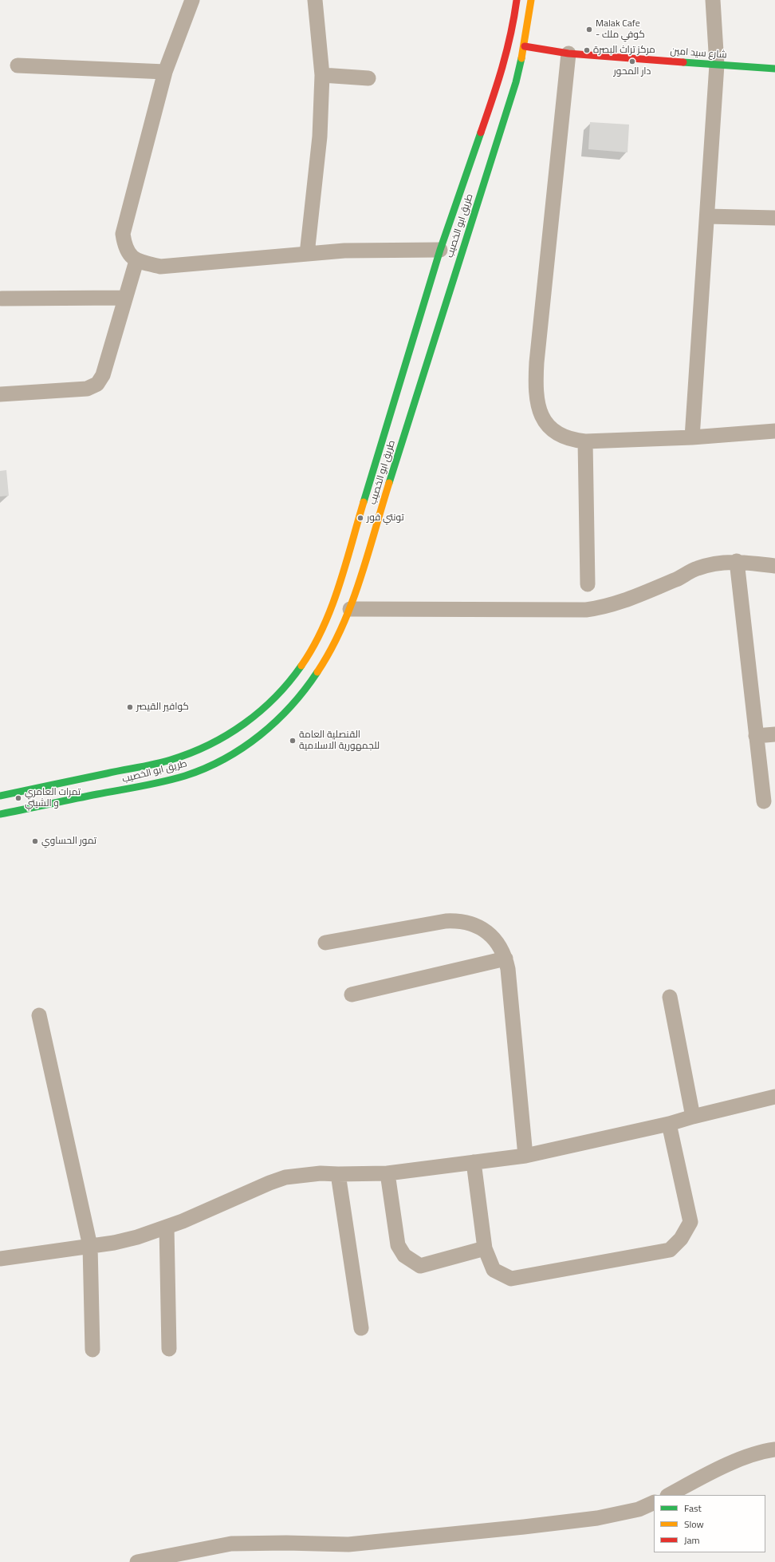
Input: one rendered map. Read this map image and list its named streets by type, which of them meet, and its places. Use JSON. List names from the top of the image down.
{
  "streets": {
    "main road": ["شارع سيد امين", "طريق ابو الخصيب"]
  },
  "crossings": [
    ["شارع سيد امين", "طريق ابو الخصيب"]
  ],
  "places": [
    "Malak Cafe - كوفي ملك",
    "مركز تراث البصرة",
    "دار المحور",
    "تونتي فور",
    "كوافير القيصر",
    "القنصلية العامة للجمهورية الاسلامية",
    "تمرات العامري و الشيتي",
    "تمور الحساوي"
  ],
  "legend": ["Fast", "Slow", "Jam"]
}
